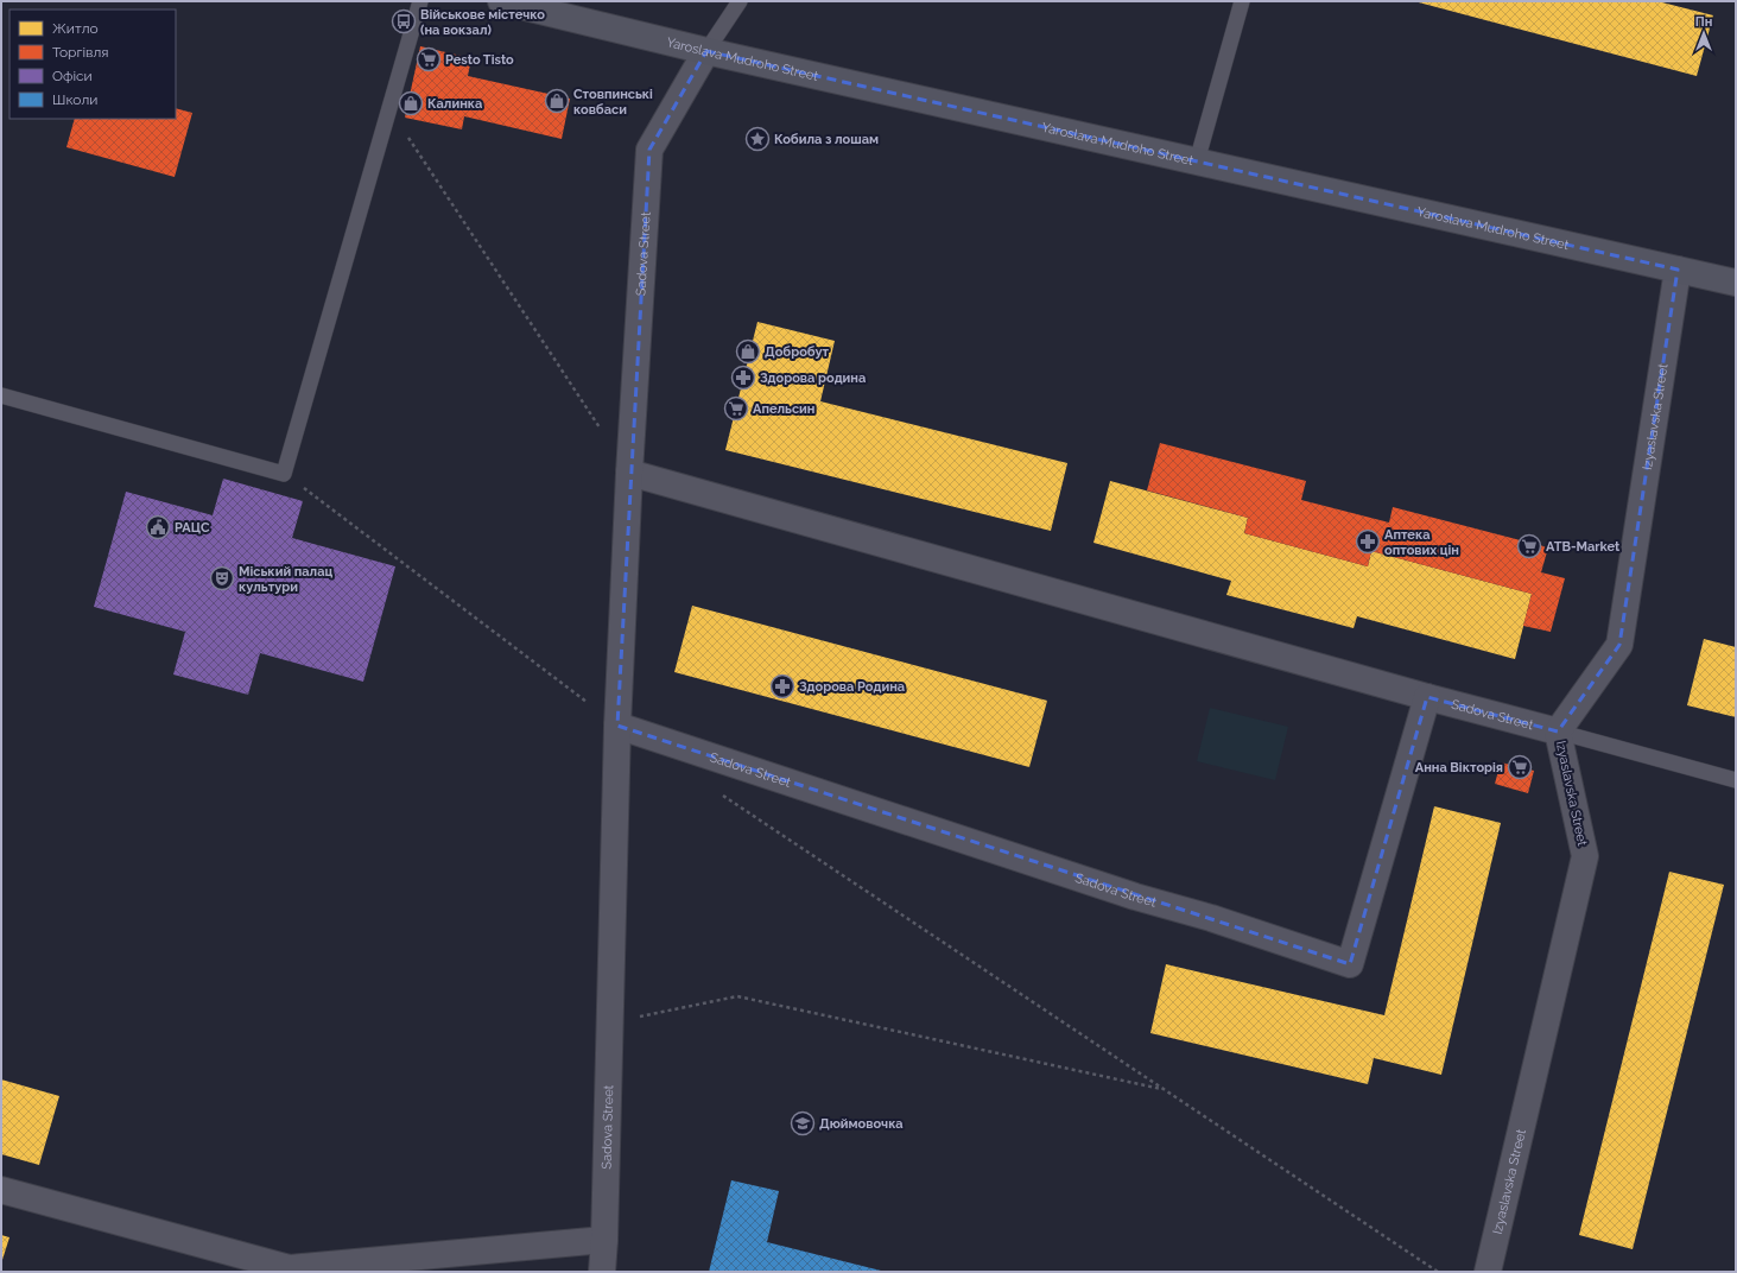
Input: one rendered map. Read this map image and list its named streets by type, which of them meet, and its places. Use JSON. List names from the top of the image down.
{
  "streets": {
    "street": ["Yaroslava Mudroho Street", "Sadova Street", "Izyaslavska Street"]
  },
  "crossings": [
    ["Yaroslava Mudroho Street", "Sadova Street"],
    ["Yaroslava Mudroho Street", "Izyaslavska Street"],
    ["Sadova Street", "Izyaslavska Street"]
  ],
  "places": {
    "bus stop": ["Військове містечко (на вокзал)"],
    "supermarket": [
      "Pesto Tisto",
      "Апельсин",
      "ATB-Market",
      "Анна Вікторія"
    ],
    "shop": ["Стовпинські ковбаси", "Калинка", "Добробут"],
    "place": ["Кобила з лошам"],
    "pharmacy": ["Здорова родина", "Аптека оптових цін", "Здорова Родина"],
    "public building": ["РАЦС"],
    "theatre": ["Міський палац культури"],
    "school or university": ["Дюймовочка"]
  },
  "legend": [
    "Житло",
    "Торгівля",
    "Офіси",
    "Школи"
  ],
  "north": "top"
}
